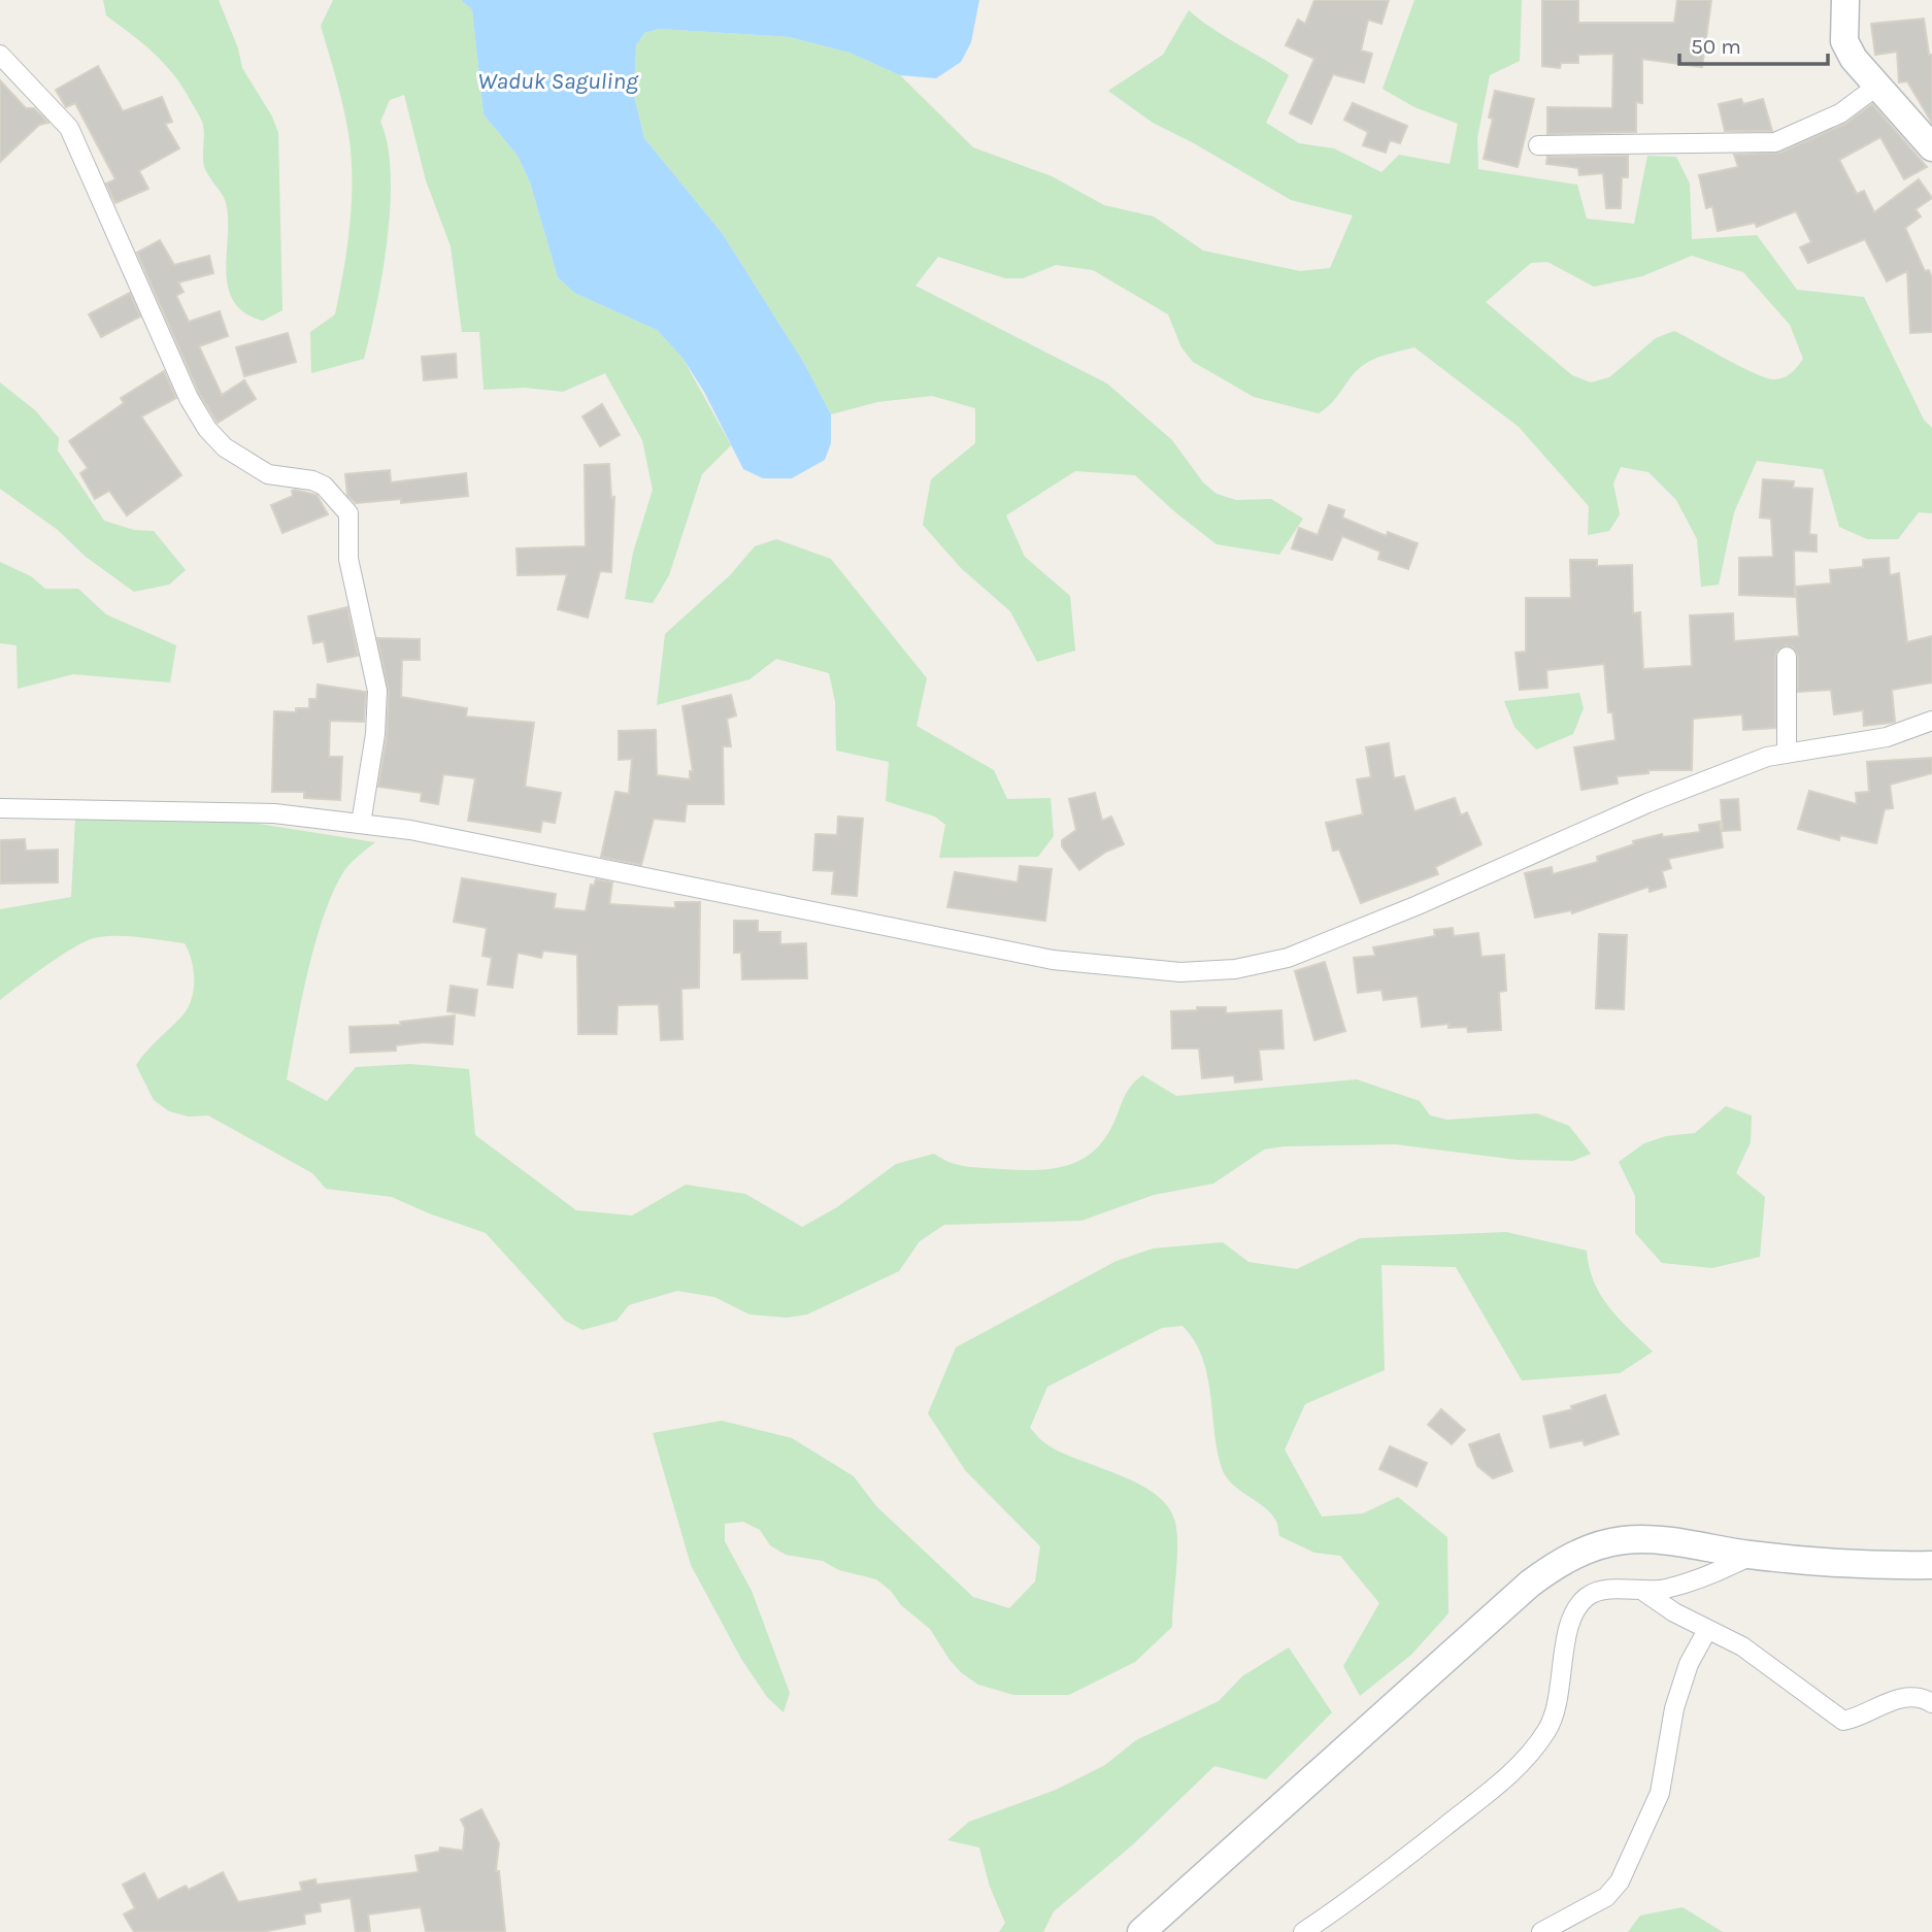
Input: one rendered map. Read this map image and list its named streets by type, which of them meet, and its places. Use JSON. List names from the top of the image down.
{
  "water": ["Waduk Saguling"],
  "scale_bar": "50 m"
}
